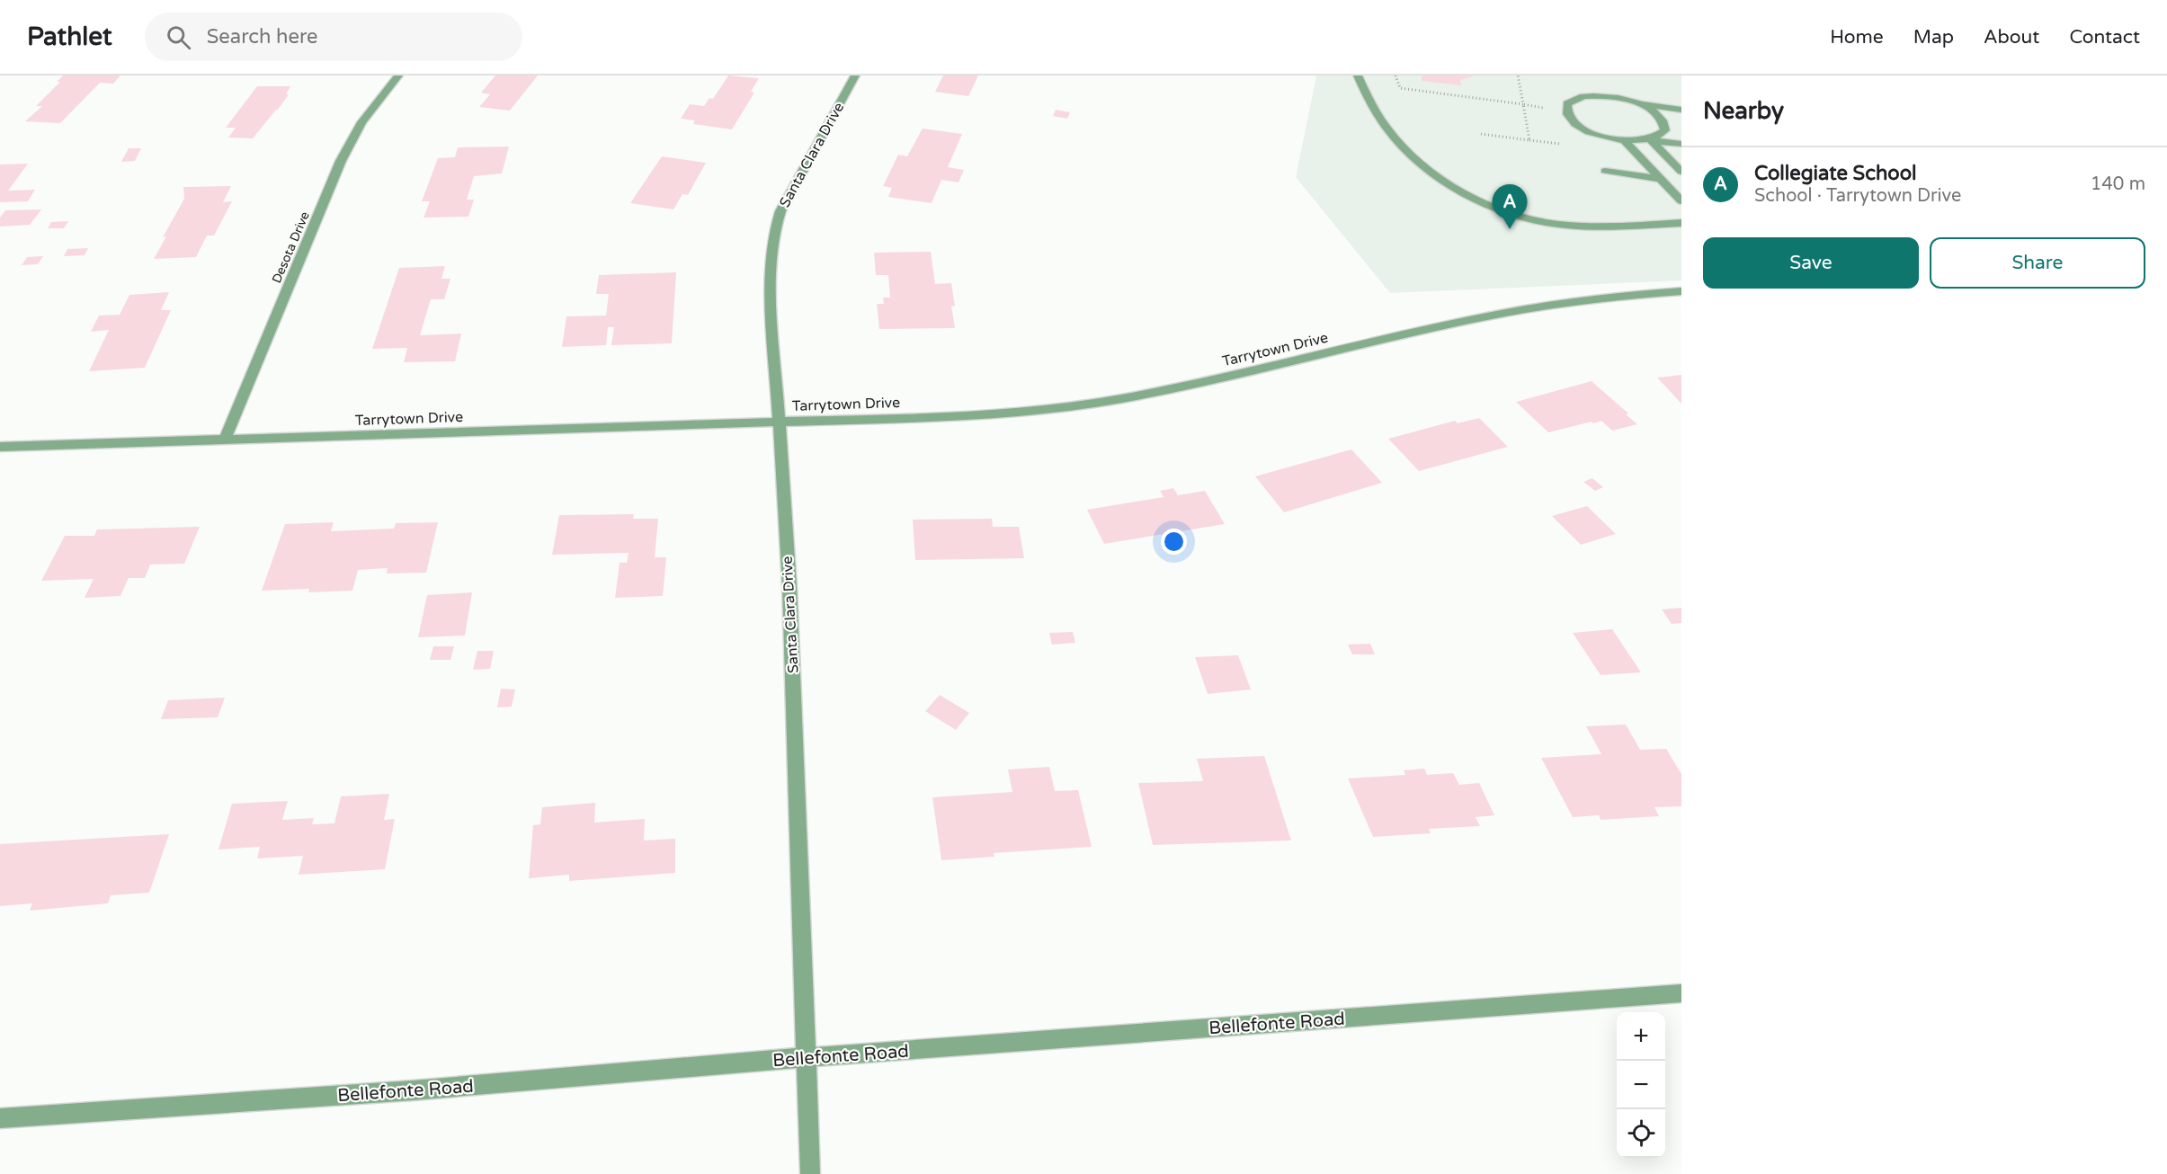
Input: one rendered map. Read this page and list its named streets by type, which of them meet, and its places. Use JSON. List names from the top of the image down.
{
  "streets": {
    "street": [
      "Santa Clara Drive",
      "Desota Drive",
      "Tarrytown Drive",
      "Bellefonte Road"
    ]
  },
  "crossings": [
    ["Santa Clara Drive", "Tarrytown Drive"],
    ["Santa Clara Drive", "Bellefonte Road"],
    ["Desota Drive", "Tarrytown Drive"]
  ],
  "page": {
    "header": "Pathlet",
    "search": "Search here",
    "nav": [
      "Home",
      "Map",
      "About",
      "Contact"
    ],
    "heading": "Nearby",
    "list": [
      {
        "mark": "A",
        "name": "Collegiate School",
        "note": "School · Tarrytown Drive",
        "value": "140 m"
      }
    ],
    "pins": "A",
    "buttons": ["Save", "Share"],
    "map_buttons": ["+", "−"]
  }
}
